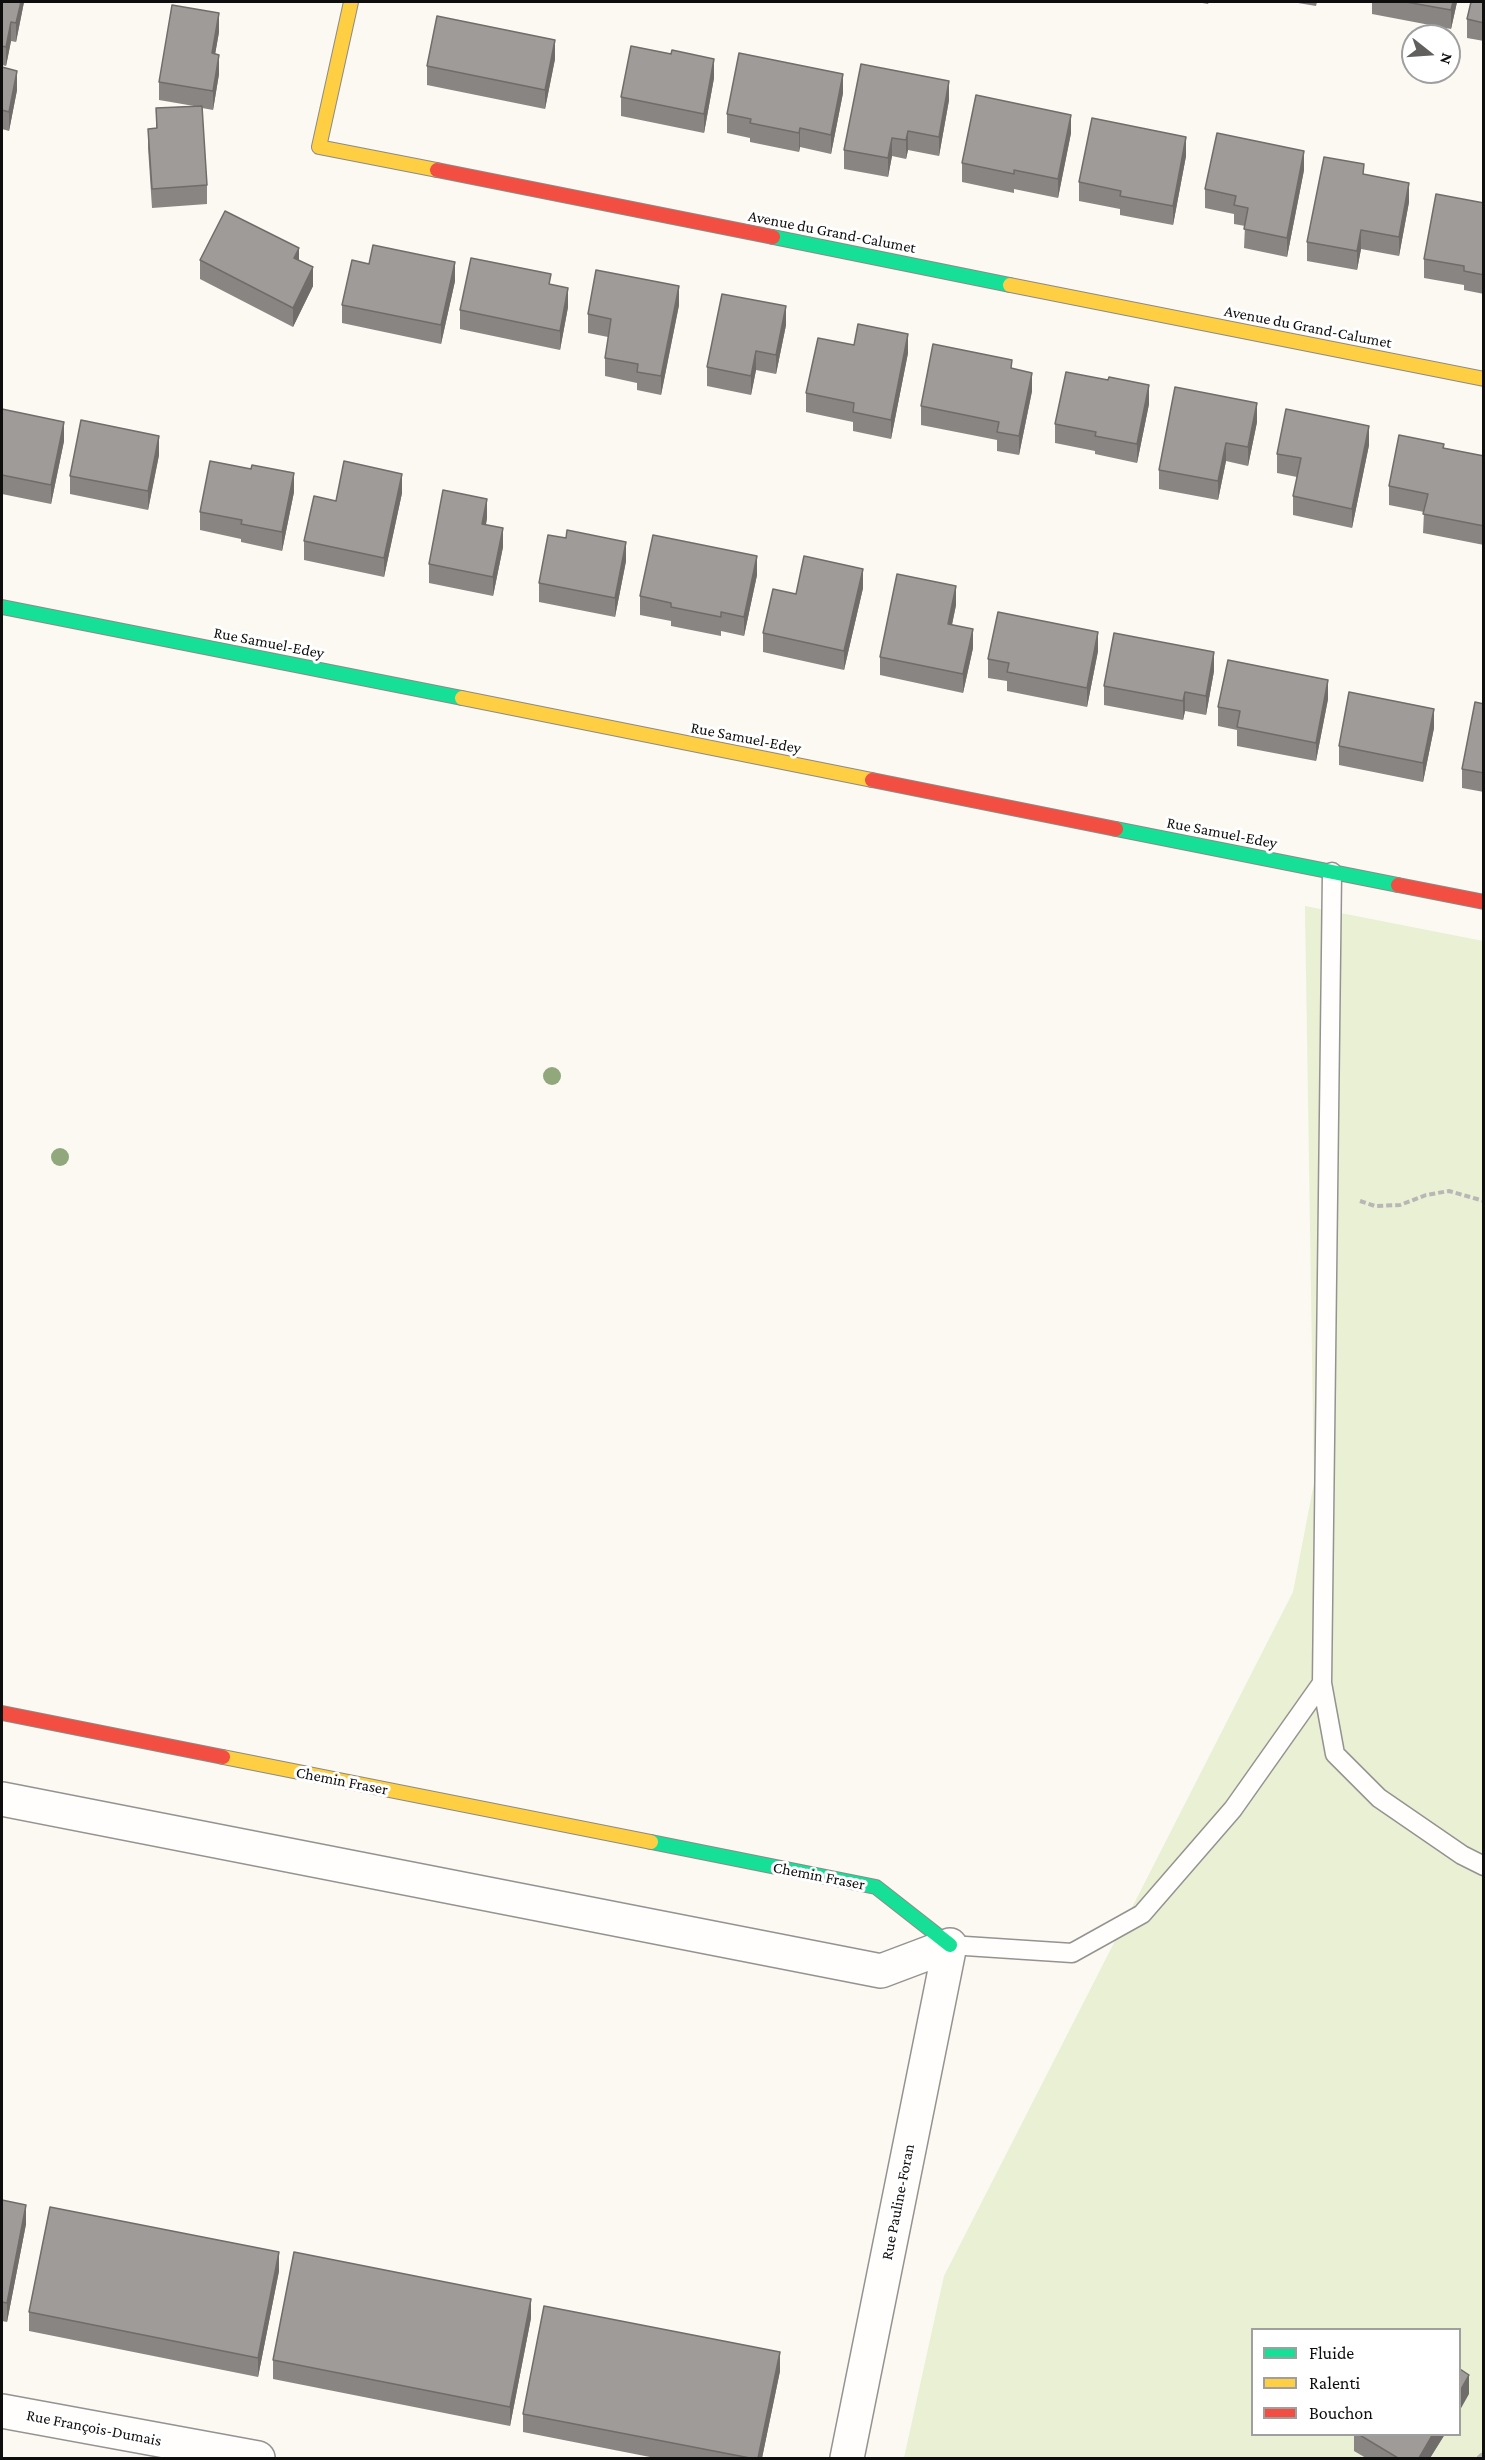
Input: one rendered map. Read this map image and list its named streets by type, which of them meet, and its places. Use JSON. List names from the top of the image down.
{
  "streets": {
    "street": [
      "Avenue du Grand-Calumet",
      "Rue Samuel-Edey",
      "Chemin Fraser",
      "Rue Pauline-Foran",
      "Rue François-Dumais"
    ]
  },
  "crossings": [
    ["Chemin Fraser", "Rue Pauline-Foran"]
  ],
  "legend": ["Fluide", "Ralenti", "Bouchon"],
  "north": "right"
}
